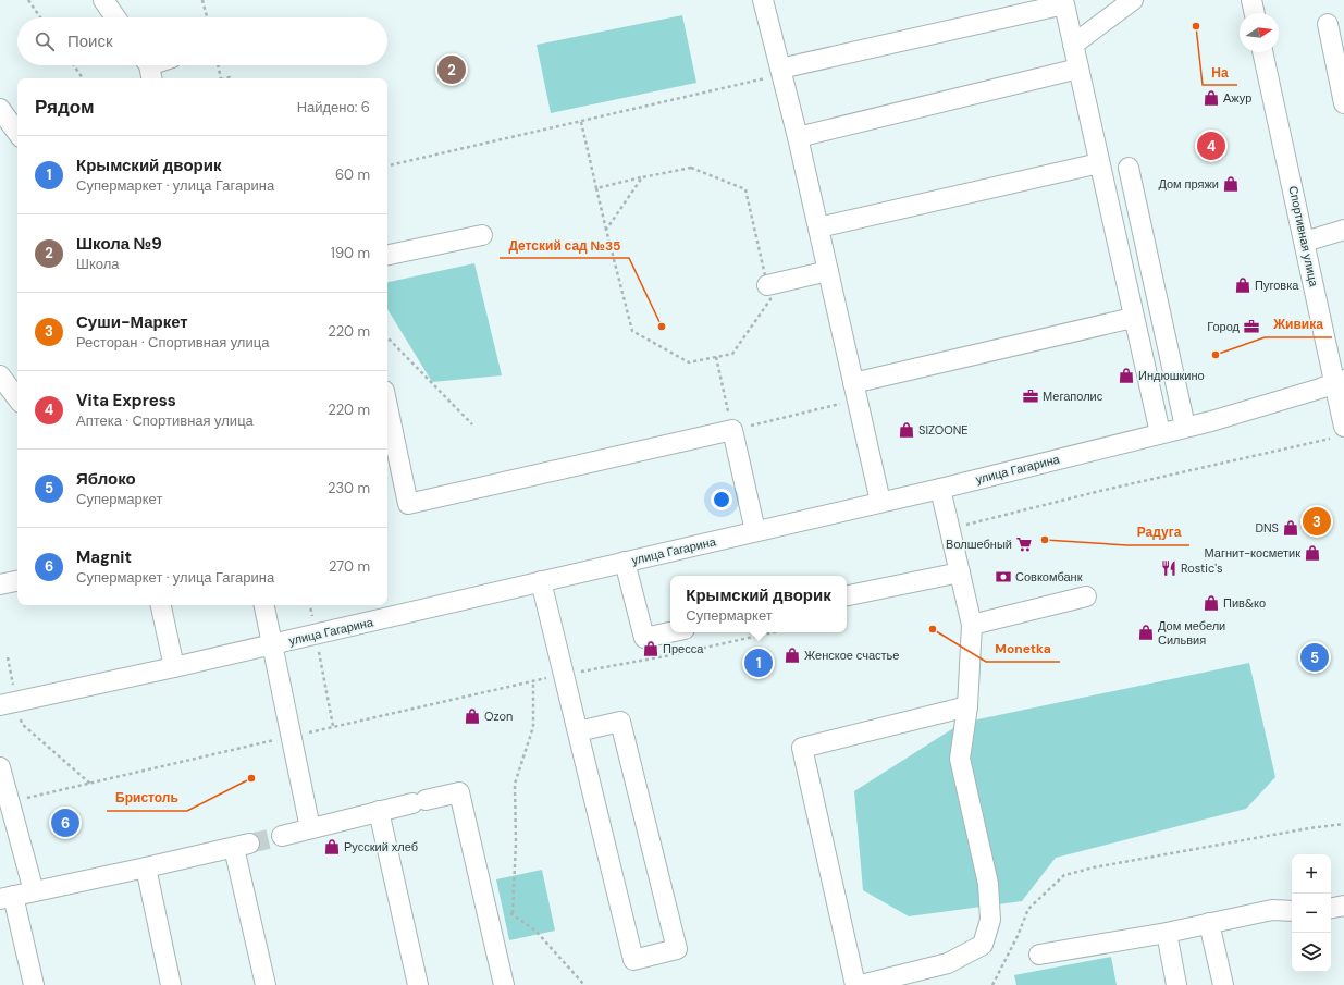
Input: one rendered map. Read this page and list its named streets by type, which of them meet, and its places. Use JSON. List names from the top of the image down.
{
  "streets": {
    "street": ["Спортивная улица", "улица Гагарина"]
  },
  "crossings": [
    ["Спортивная улица", "улица Гагарина"]
  ],
  "places": {
    "other": [
      "На",
      "Детский сад №35",
      "Живика",
      "Радуга",
      "Monetka",
      "Бристоль"
    ],
    "shop": [
      "Ажур",
      "Дом пряжи",
      "Пуговка",
      "Индюшкино",
      "SIZOONE",
      "DNS",
      "Магнит-косметик",
      "Пив&ко",
      "Дом мебели Сильвия",
      "Пресса",
      "Женское счастье",
      "Ozon",
      "Русский хлеб"
    ],
    "office": ["Город", "Мегаполис"],
    "supermarket": ["Волшебный"],
    "restaurant": ["Rostic's"],
    "bank": ["Совкомбанк"]
  },
  "north": "right",
  "page": {
    "search": "Поиск",
    "pins": [
      "2",
      "4",
      "3",
      "5",
      "1",
      "6"
    ],
    "heading": ["Рядом", "Найдено: 6"],
    "list": [
      {
        "mark": "1",
        "name": "Крымский дворик",
        "note": "Супермаркет · улица Гагарина",
        "value": "60 m"
      },
      {
        "mark": "2",
        "name": "Школа №9",
        "note": "Школа",
        "value": "190 m"
      },
      {
        "mark": "3",
        "name": "Суши-Маркет",
        "note": "Ресторан · Спортивная улица",
        "value": "220 m"
      },
      {
        "mark": "4",
        "name": "Vita Express",
        "note": "Аптека · Спортивная улица",
        "value": "220 m"
      },
      {
        "mark": "5",
        "name": "Яблоко",
        "note": "Супермаркет",
        "value": "230 m"
      },
      {
        "mark": "6",
        "name": "Magnit",
        "note": "Супермаркет · улица Гагарина",
        "value": "270 m"
      }
    ],
    "popup": ["Крымский дворик", "Супермаркет"],
    "map_buttons": ["+", "−"]
  }
}
